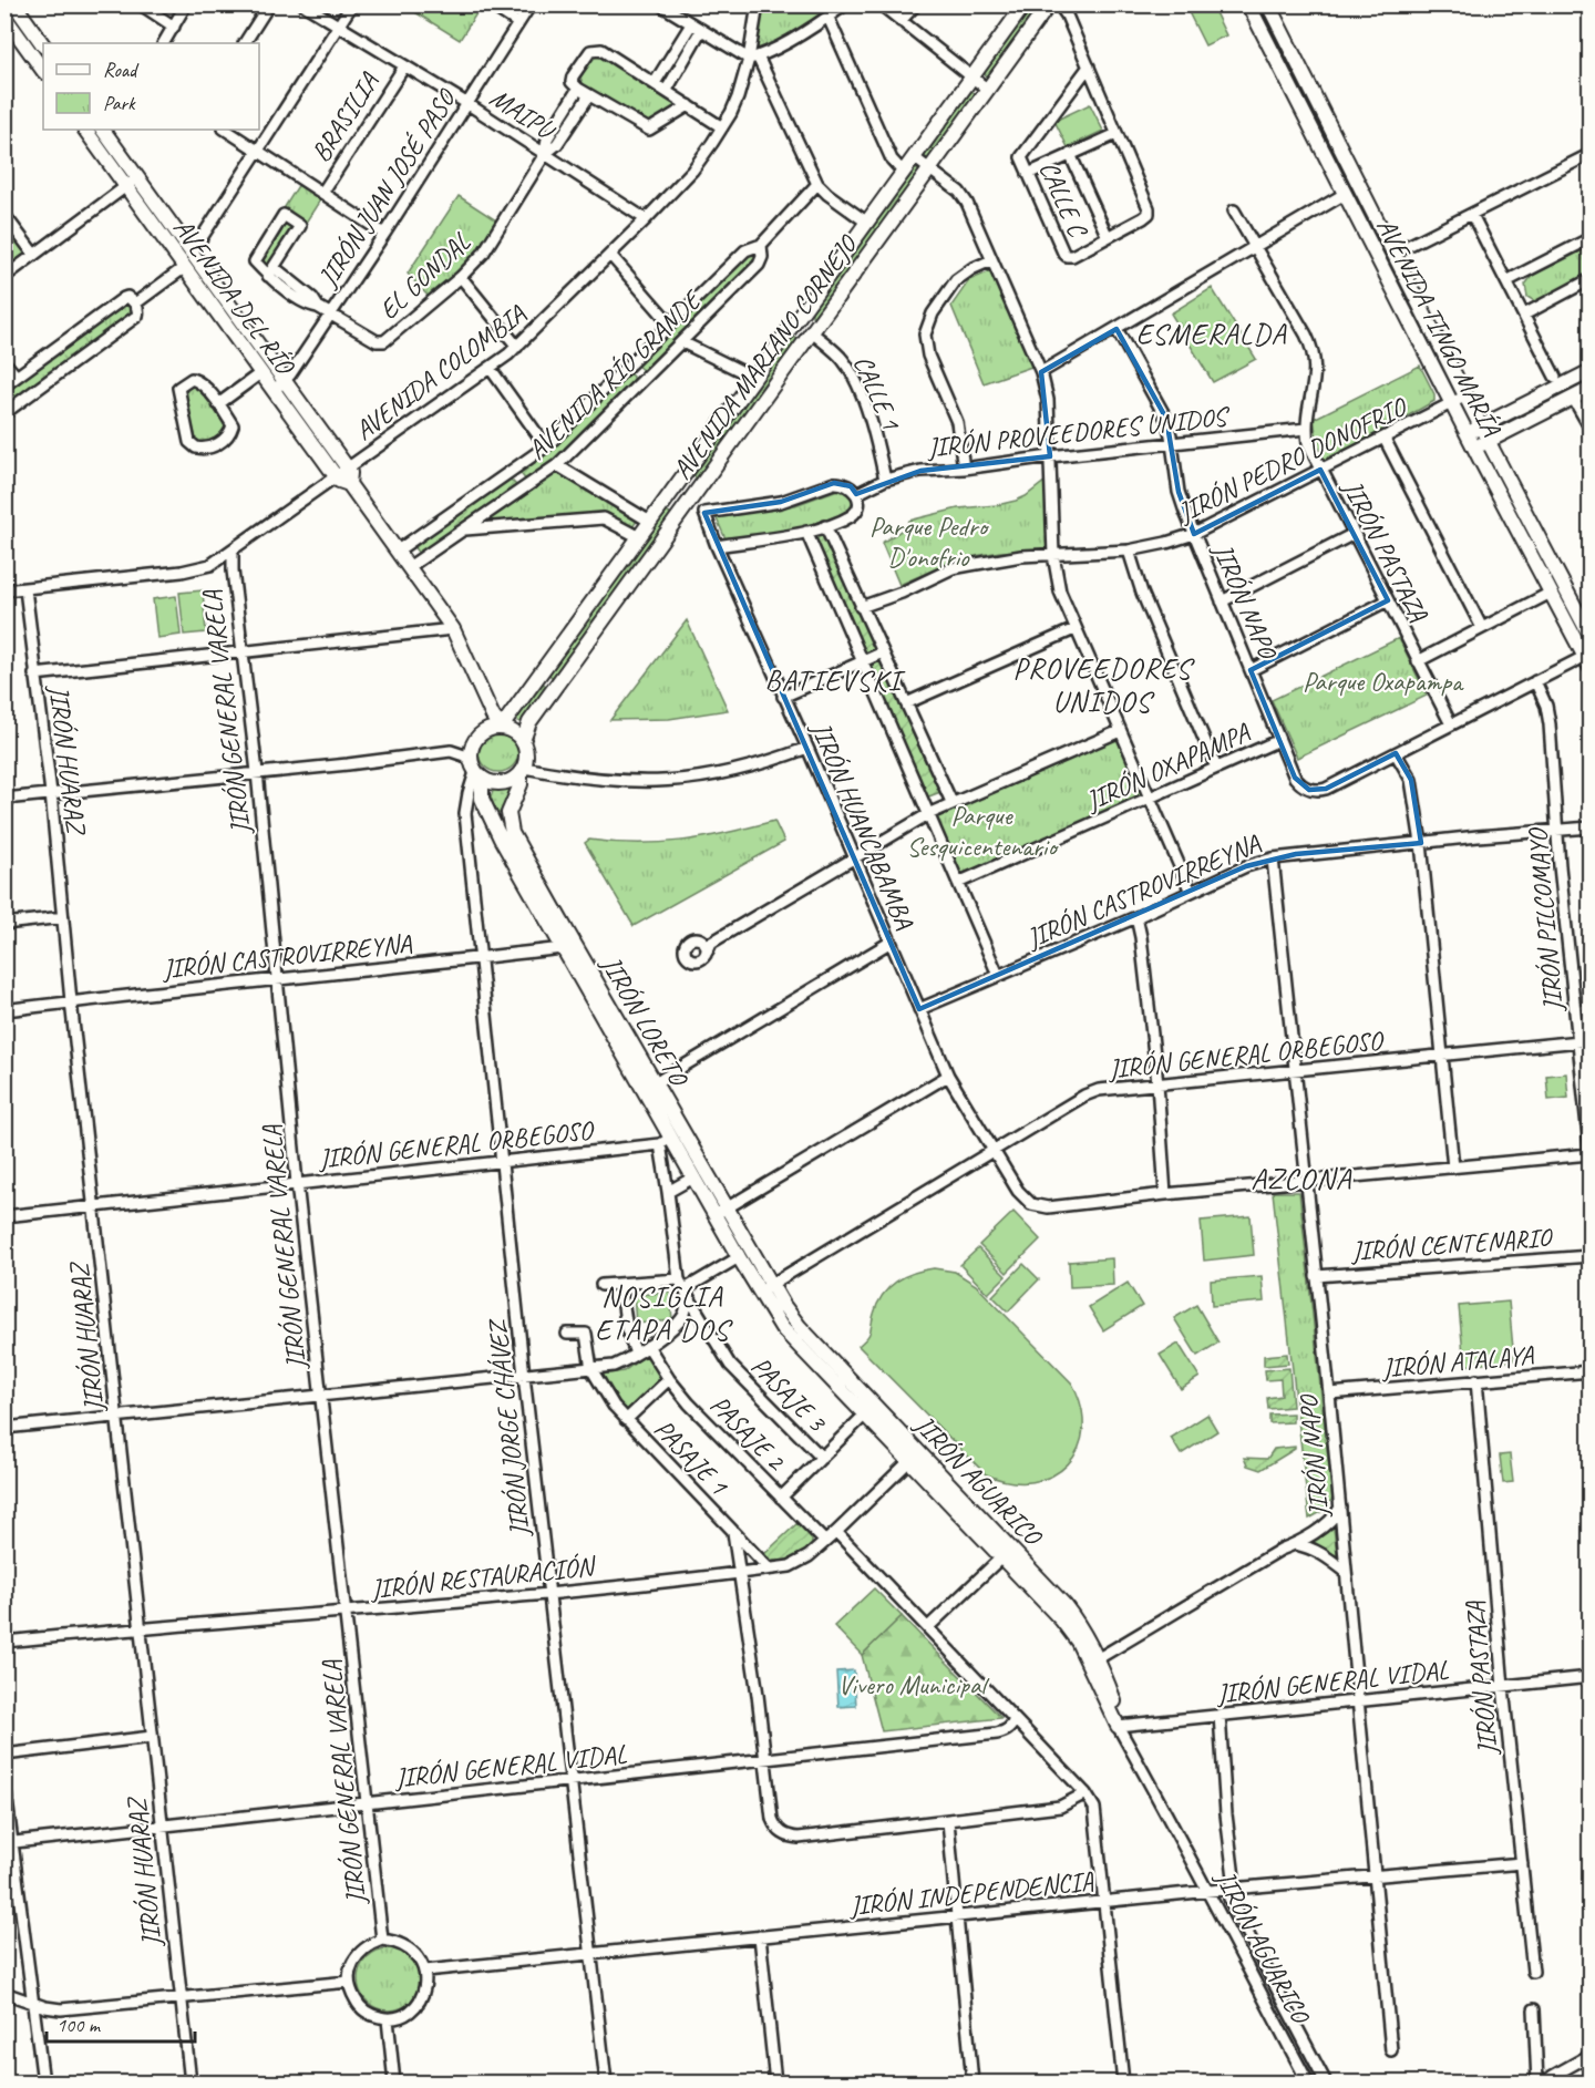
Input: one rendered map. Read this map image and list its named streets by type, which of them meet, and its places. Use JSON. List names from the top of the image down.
{
  "streets": {
    "main road": [
      "AVENIDA DEL RÍO",
      "AVENIDA TINGO MARÍA",
      "AVENIDA MARIANO CORNEJO",
      "JIRÓN LORETO",
      "JIRÓN AGUARICO"
    ],
    "street": [
      "MAIPU",
      "BRASILIA",
      "JIRÓN JUAN JOSÉ PASO",
      "CALLE C",
      "EL GONDAL",
      "AVENIDA COLOMBIA",
      "AVENIDA RÍO GRANDE",
      "CALLE 1",
      "JIRÓN PROVEEDORES UNIDOS",
      "JIRÓN PEDRO DONOFRIO",
      "JIRÓN PASTAZA",
      "JIRÓN NAPO",
      "JIRÓN GENERAL VARELA",
      "JIRÓN HUARAZ",
      "JIRÓN OXAPAMPA",
      "JIRÓN HUANCABAMBA",
      "JIRÓN CASTROVIRREYNA",
      "JIRÓN PILCOMAYO",
      "JIRÓN GENERAL ORBEGOSO",
      "JIRÓN CENTENARIO",
      "JIRÓN ATALAYA",
      "PASAJE 3",
      "JIRÓN JORGE CHÁVEZ",
      "PASAJE 2",
      "PASAJE 1",
      "JIRÓN RESTAURACIÓN",
      "JIRÓN GENERAL VIDAL",
      "JIRÓN INDEPENDENCIA"
    ]
  },
  "crossings": [
    ["MAIPU", "BRASILIA"],
    ["MAIPU", "JIRÓN JUAN JOSÉ PASO"],
    ["MAIPU", "EL GONDAL"],
    ["MAIPU", "AVENIDA COLOMBIA"],
    ["JIRÓN JUAN JOSÉ PASO", "EL GONDAL"],
    ["JIRÓN JUAN JOSÉ PASO", "AVENIDA DEL RÍO"],
    ["AVENIDA DEL RÍO", "AVENIDA MARIANO CORNEJO"],
    ["AVENIDA DEL RÍO", "AVENIDA COLOMBIA"],
    ["AVENIDA DEL RÍO", "AVENIDA RÍO GRANDE"],
    ["AVENIDA DEL RÍO", "JIRÓN LORETO"],
    ["AVENIDA DEL RÍO", "JIRÓN JORGE CHÁVEZ"],
    ["AVENIDA TINGO MARÍA", "JIRÓN PEDRO DONOFRIO"],
    ["AVENIDA TINGO MARÍA", "JIRÓN OXAPAMPA"],
    ["AVENIDA MARIANO CORNEJO", "CALLE 1"],
    ["AVENIDA MARIANO CORNEJO", "JIRÓN LORETO"],
    ["AVENIDA MARIANO CORNEJO", "JIRÓN JORGE CHÁVEZ"],
    ["AVENIDA COLOMBIA", "JIRÓN GENERAL VARELA"],
    ["AVENIDA COLOMBIA", "JIRÓN HUARAZ"],
    ["CALLE 1", "JIRÓN PROVEEDORES UNIDOS"],
    ["JIRÓN PROVEEDORES UNIDOS", "JIRÓN PASTAZA"],
    ["JIRÓN PROVEEDORES UNIDOS", "JIRÓN NAPO"],
    ["JIRÓN PEDRO DONOFRIO", "JIRÓN PASTAZA"],
    ["JIRÓN PEDRO DONOFRIO", "JIRÓN NAPO"],
    ["JIRÓN PASTAZA", "JIRÓN OXAPAMPA"],
    ["JIRÓN PASTAZA", "JIRÓN ATALAYA"],
    ["JIRÓN PASTAZA", "JIRÓN GENERAL VIDAL"],
    ["JIRÓN PASTAZA", "JIRÓN INDEPENDENCIA"],
    ["JIRÓN NAPO", "JIRÓN OXAPAMPA"],
    ["JIRÓN NAPO", "JIRÓN HUANCABAMBA"],
    ["JIRÓN NAPO", "JIRÓN CASTROVIRREYNA"],
    ["JIRÓN NAPO", "JIRÓN GENERAL ORBEGOSO"],
    ["JIRÓN NAPO", "JIRÓN CENTENARIO"],
    ["JIRÓN NAPO", "JIRÓN ATALAYA"],
    ["JIRÓN NAPO", "JIRÓN GENERAL VIDAL"],
    ["JIRÓN NAPO", "JIRÓN INDEPENDENCIA"],
    ["JIRÓN GENERAL VARELA", "JIRÓN CASTROVIRREYNA"],
    ["JIRÓN GENERAL VARELA", "JIRÓN GENERAL ORBEGOSO"],
    ["JIRÓN GENERAL VARELA", "JIRÓN RESTAURACIÓN"],
    ["JIRÓN GENERAL VARELA", "JIRÓN GENERAL VIDAL"],
    ["JIRÓN GENERAL VARELA", "JIRÓN INDEPENDENCIA"],
    ["JIRÓN HUARAZ", "JIRÓN CASTROVIRREYNA"],
    ["JIRÓN HUARAZ", "JIRÓN GENERAL ORBEGOSO"],
    ["JIRÓN HUARAZ", "JIRÓN RESTAURACIÓN"],
    ["JIRÓN HUARAZ", "JIRÓN GENERAL VIDAL"],
    ["JIRÓN OXAPAMPA", "JIRÓN PILCOMAYO"],
    ["JIRÓN HUANCABAMBA", "JIRÓN CASTROVIRREYNA"],
    ["JIRÓN HUANCABAMBA", "JIRÓN PILCOMAYO"],
    ["JIRÓN HUANCABAMBA", "JIRÓN GENERAL ORBEGOSO"],
    ["JIRÓN CASTROVIRREYNA", "JIRÓN PILCOMAYO"],
    ["JIRÓN CASTROVIRREYNA", "JIRÓN LORETO"],
    ["JIRÓN CASTROVIRREYNA", "JIRÓN JORGE CHÁVEZ"],
    ["JIRÓN PILCOMAYO", "JIRÓN GENERAL ORBEGOSO"],
    ["JIRÓN LORETO", "JIRÓN GENERAL ORBEGOSO"],
    ["JIRÓN LORETO", "PASAJE 3"],
    ["JIRÓN LORETO", "JIRÓN JORGE CHÁVEZ"],
    ["JIRÓN LORETO", "JIRÓN AGUARICO"],
    ["JIRÓN GENERAL ORBEGOSO", "JIRÓN JORGE CHÁVEZ"],
    ["JIRÓN GENERAL ORBEGOSO", "JIRÓN AGUARICO"],
    ["JIRÓN JORGE CHÁVEZ", "JIRÓN RESTAURACIÓN"],
    ["JIRÓN JORGE CHÁVEZ", "JIRÓN GENERAL VIDAL"],
    ["JIRÓN JORGE CHÁVEZ", "JIRÓN INDEPENDENCIA"],
    ["PASAJE 2", "JIRÓN RESTAURACIÓN"],
    ["PASAJE 1", "JIRÓN RESTAURACIÓN"],
    ["JIRÓN AGUARICO", "JIRÓN RESTAURACIÓN"],
    ["JIRÓN AGUARICO", "JIRÓN GENERAL VIDAL"],
    ["JIRÓN AGUARICO", "JIRÓN INDEPENDENCIA"]
  ],
  "districts": [
    "ESMERALDA",
    "PROVEEDORES UNIDOS",
    "BATIEVSKI",
    "AZCONA",
    "NOSIGLIA ETAPA DOS"
  ],
  "parks": [
    "Parque Pedro D'onofrio",
    "Parque Oxapampa",
    "Parque Sesquicentenario",
    "Vivero Municipal"
  ],
  "legend": ["Road", "Park"],
  "scale_bar": "100 m"
}
